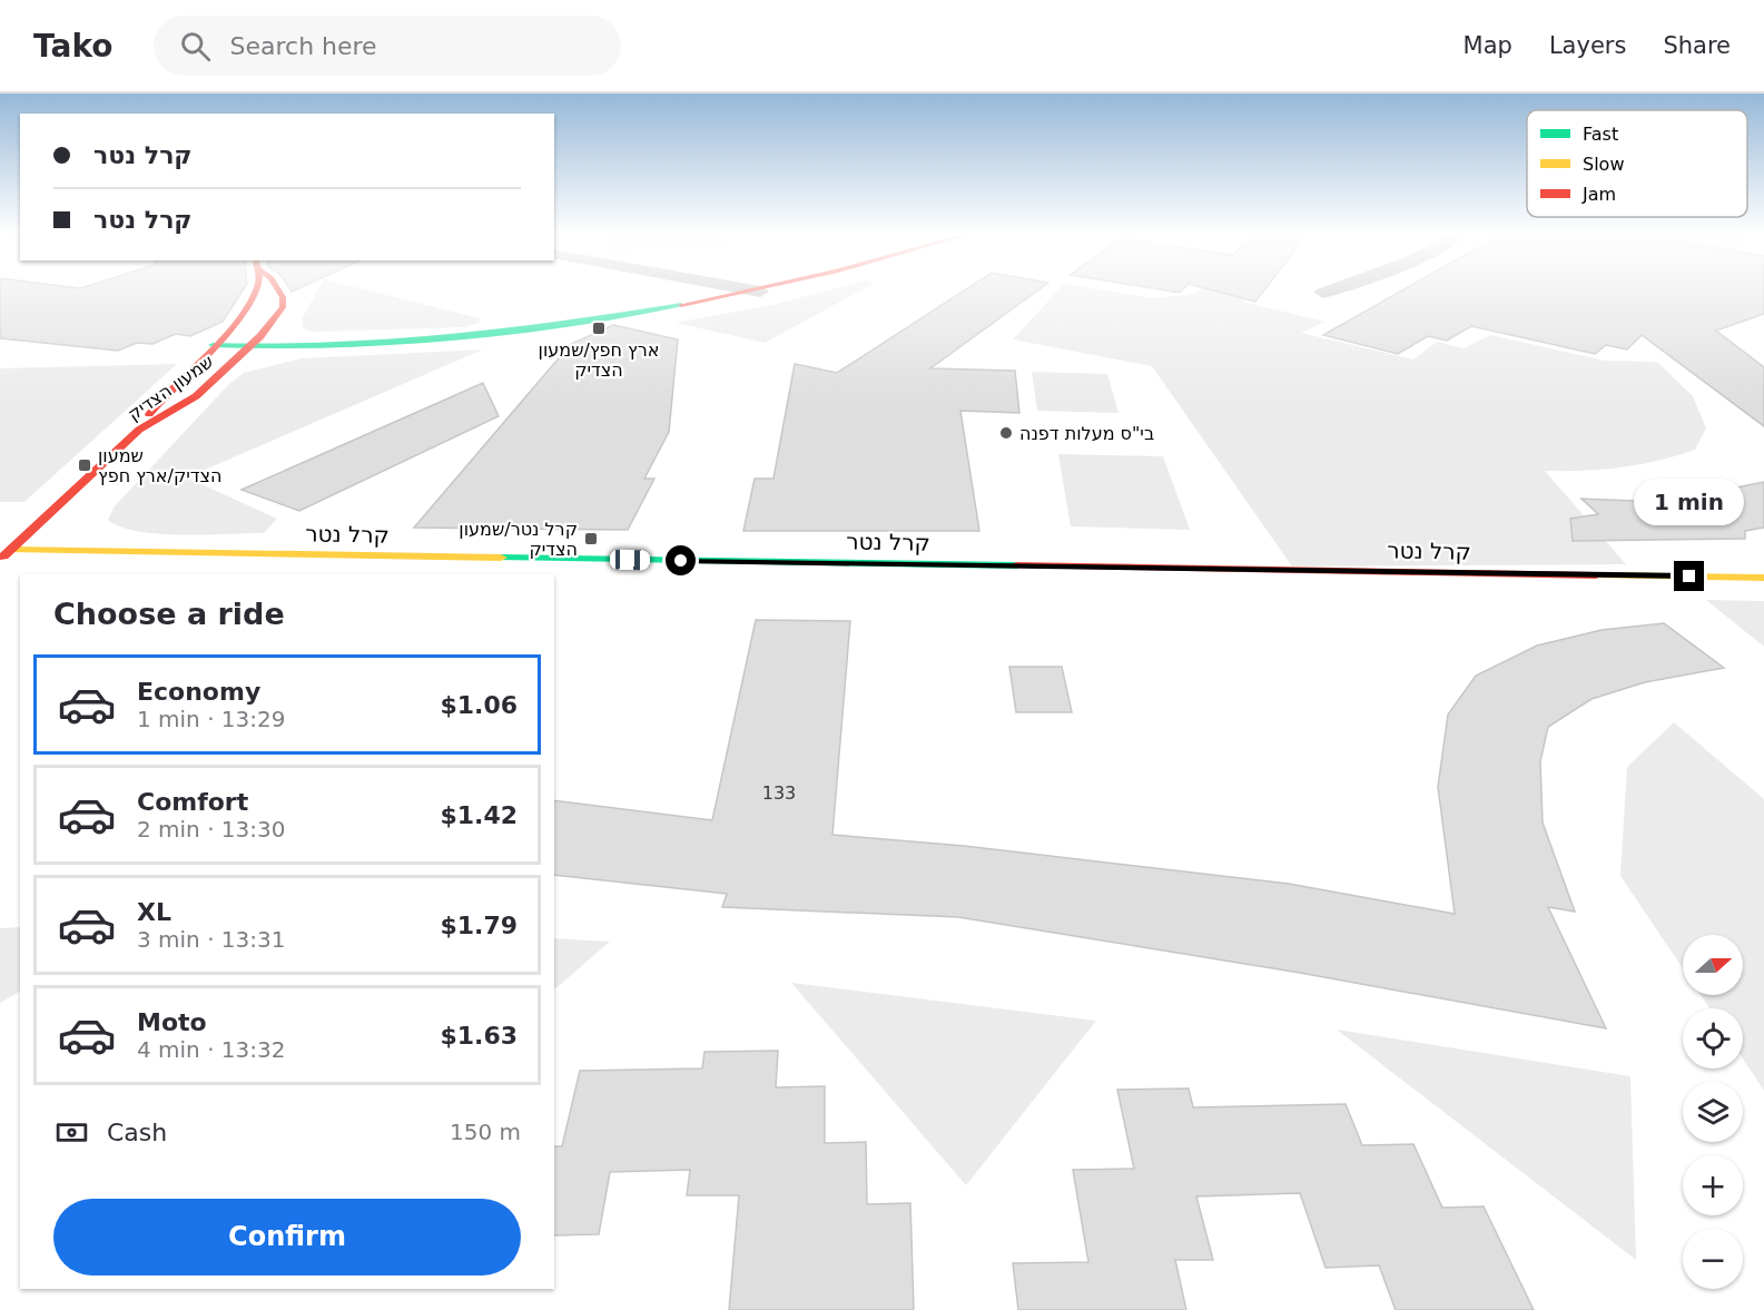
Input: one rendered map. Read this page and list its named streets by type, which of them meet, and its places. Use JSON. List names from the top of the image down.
{
  "streets": {
    "street": ["שמעון הצדיק", "קרל נטר"]
  },
  "crossings": [
    ["שמעון הצדיק", "קרל נטר"]
  ],
  "places": {
    "transit": ["ארץ חפץ/שמעון הצדיק", "שמעון הצדיק/ארץ חפץ", "קרל נטר/שמעון הצדיק"],
    "other": ["בי\"ס מעלות דפנה"]
  },
  "house_numbers": ["133"],
  "legend": ["Fast", "Slow", "Jam"],
  "north": "right",
  "page": {
    "header": "Tako",
    "search": "Search here",
    "nav": ["Map", "Layers", "Share"],
    "banner": ["קרל נטר", "קרל נטר"],
    "bubble": "1 min",
    "heading": "Choose a ride",
    "list": [
      {
        "name": "Economy",
        "note": "1 min · 13:29",
        "value": "$1.06"
      },
      {
        "name": "Comfort",
        "note": "2 min · 13:30",
        "value": "$1.42"
      },
      {
        "name": "XL",
        "note": "3 min · 13:31",
        "value": "$1.79"
      },
      {
        "name": "Moto",
        "note": "4 min · 13:32",
        "value": "$1.63"
      }
    ],
    "map_buttons": ["+", "−"],
    "pay": ["Cash", "150 m"],
    "buttons": "Confirm"
  }
}
